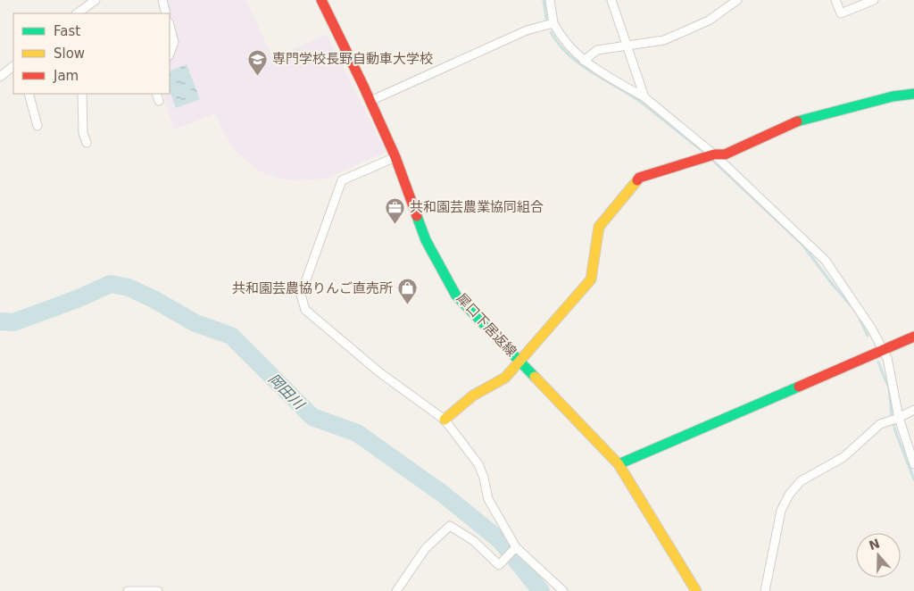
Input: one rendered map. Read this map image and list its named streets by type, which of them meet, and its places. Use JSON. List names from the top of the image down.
{
  "streets": {
    "street": ["犀口下居返線"]
  },
  "water": ["岡田川"],
  "places": {
    "school or university": ["専門学校長野自動車大学校"],
    "office": ["共和園芸農業協同組合"],
    "shop": ["共和園芸農協りんご直売所"]
  },
  "legend": ["Fast", "Slow", "Jam"],
  "north": "top"
}
